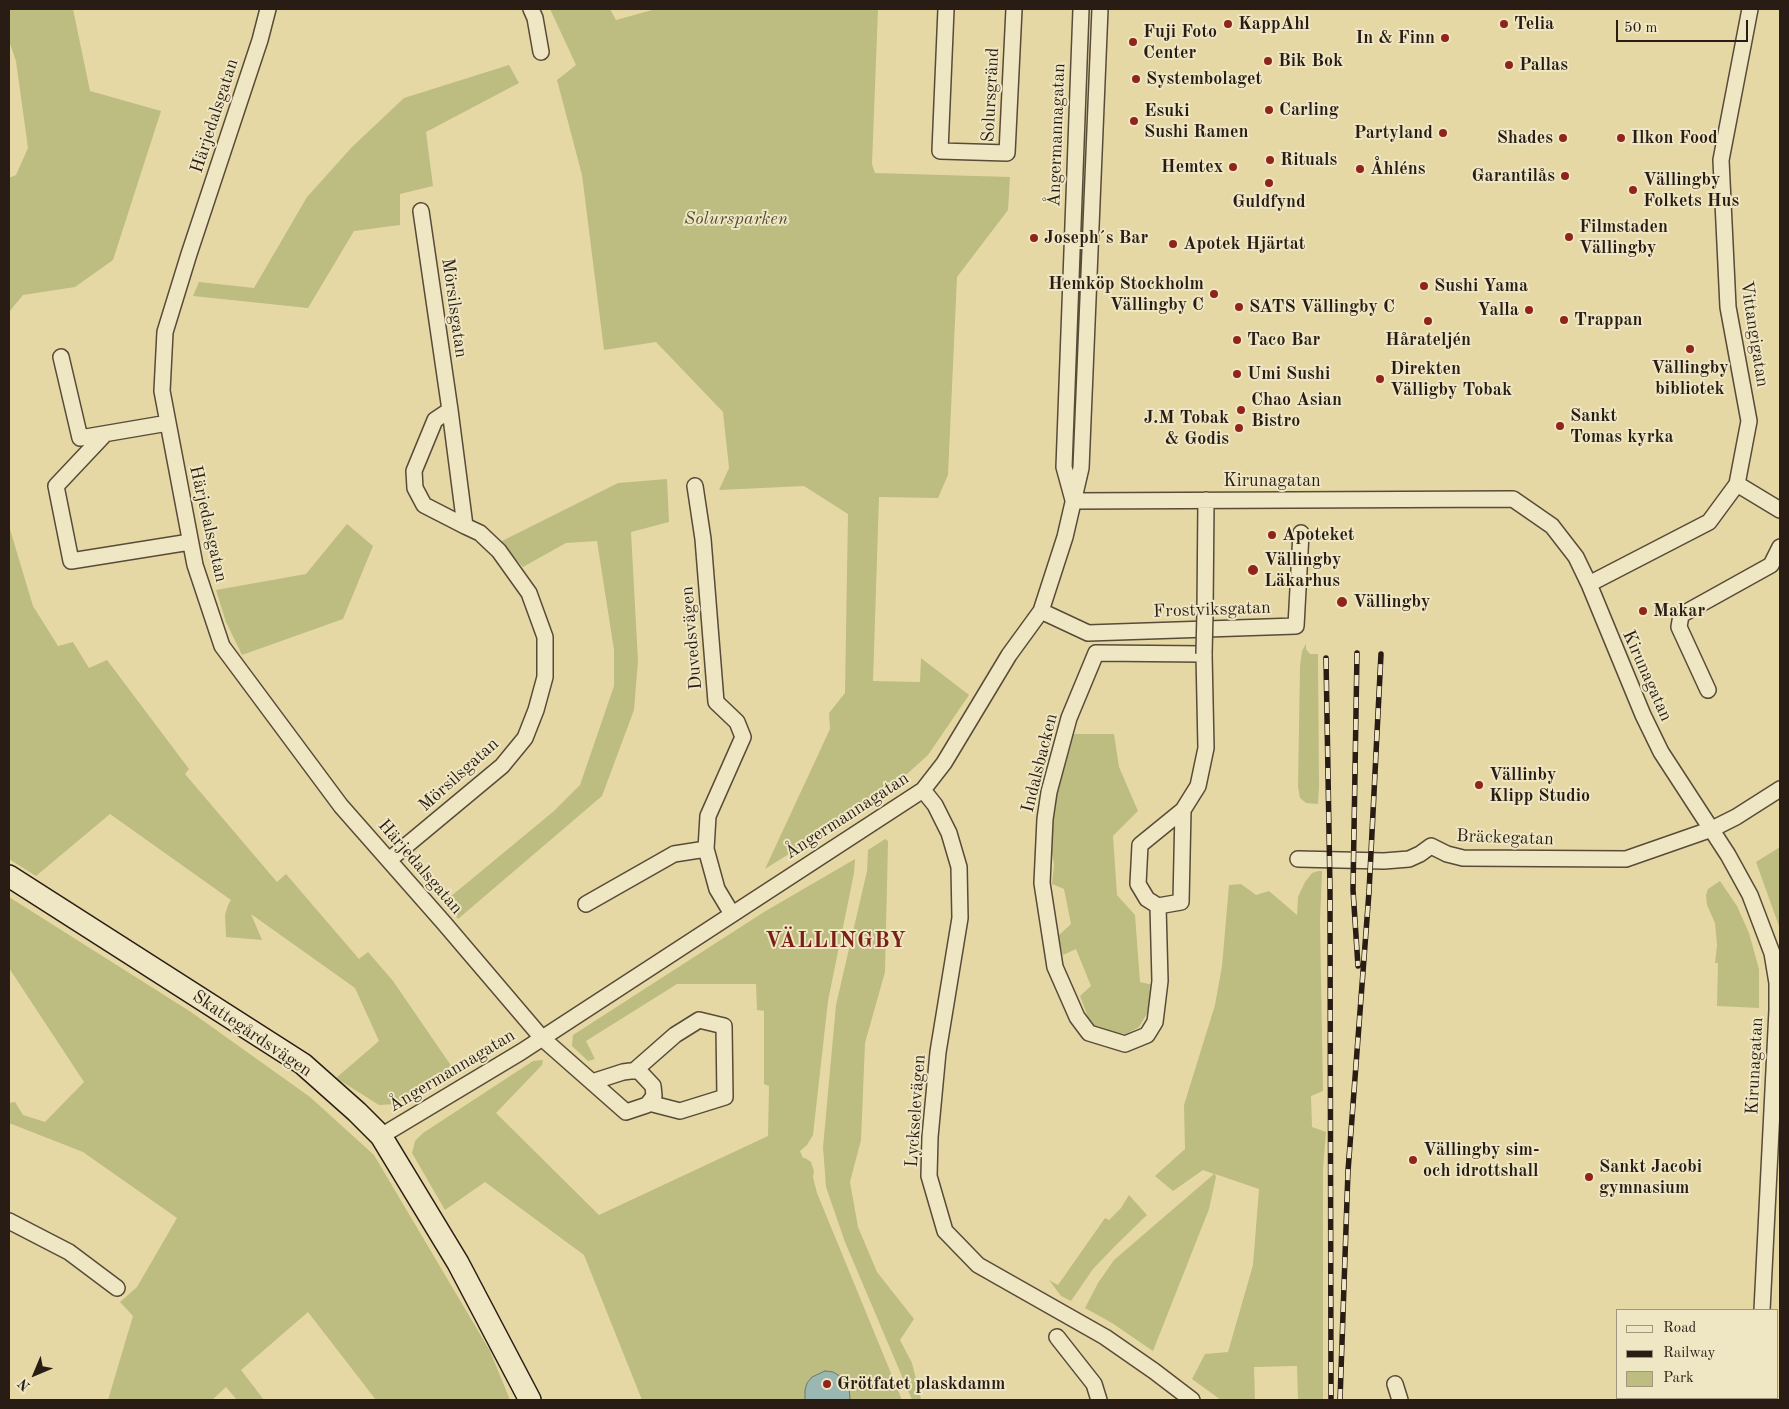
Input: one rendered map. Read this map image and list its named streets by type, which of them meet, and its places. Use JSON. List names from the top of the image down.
{
  "streets": {
    "street": [
      "Solursgränd",
      "Härjedalsgatan",
      "Ångermannagatan",
      "Mörsilsgatan",
      "Vittangigatan",
      "Kirunagatan",
      "Frostviksgatan",
      "Duvedsvägen",
      "Indalsbacken",
      "Bräckegatan",
      "Skattegårdsvägen",
      "Lyckselevägen"
    ]
  },
  "crossings": [
    ["Härjedalsgatan", "Ångermannagatan"],
    ["Härjedalsgatan", "Mörsilsgatan"],
    ["Ångermannagatan", "Kirunagatan"],
    ["Ångermannagatan", "Frostviksgatan"],
    ["Ångermannagatan", "Duvedsvägen"],
    ["Ångermannagatan", "Skattegårdsvägen"],
    ["Ångermannagatan", "Lyckselevägen"],
    ["Vittangigatan", "Kirunagatan"],
    ["Kirunagatan", "Bräckegatan"]
  ],
  "districts": ["VÄLLINGBY"],
  "parks": ["Solursparken"],
  "places": [
    "KappAhl",
    "Telia",
    "In & Finn",
    "Fuji Foto Center",
    "Bik Bok",
    "Pallas",
    "Systembolaget",
    "Carling",
    "Esuki Sushi Ramen",
    "Partyland",
    "Shades",
    "Ilkon Food",
    "Rituals",
    "Hemtex",
    "Åhléns",
    "Garantilås",
    "Guldfynd",
    "Vällingby Folkets Hus",
    "Filmstaden Vällingby",
    "Joseph´s Bar",
    "Apotek Hjärtat",
    "Sushi Yama",
    "Hemköp Stockholm Vällingby C",
    "SATS Vällingby C",
    "Yalla",
    "Trappan",
    "Hårateljén",
    "Taco Bar",
    "Vällingby bibliotek",
    "Umi Sushi",
    "Direkten Välligby Tobak",
    "Chao Asian Bistro",
    "Sankt Tomas kyrka",
    "J.M Tobak & Godis",
    "Apoteket",
    "Vällingby Läkarhus",
    "Vällingby",
    "Makar",
    "Vällinby Klipp Studio",
    "Vällingby sim- och idrottshall",
    "Sankt Jacobi gymnasium",
    "Grötfatet plaskdamm"
  ],
  "legend": ["Road", "Railway", "Park"],
  "scale_bar": "50 m",
  "north": "bottom left"
}
